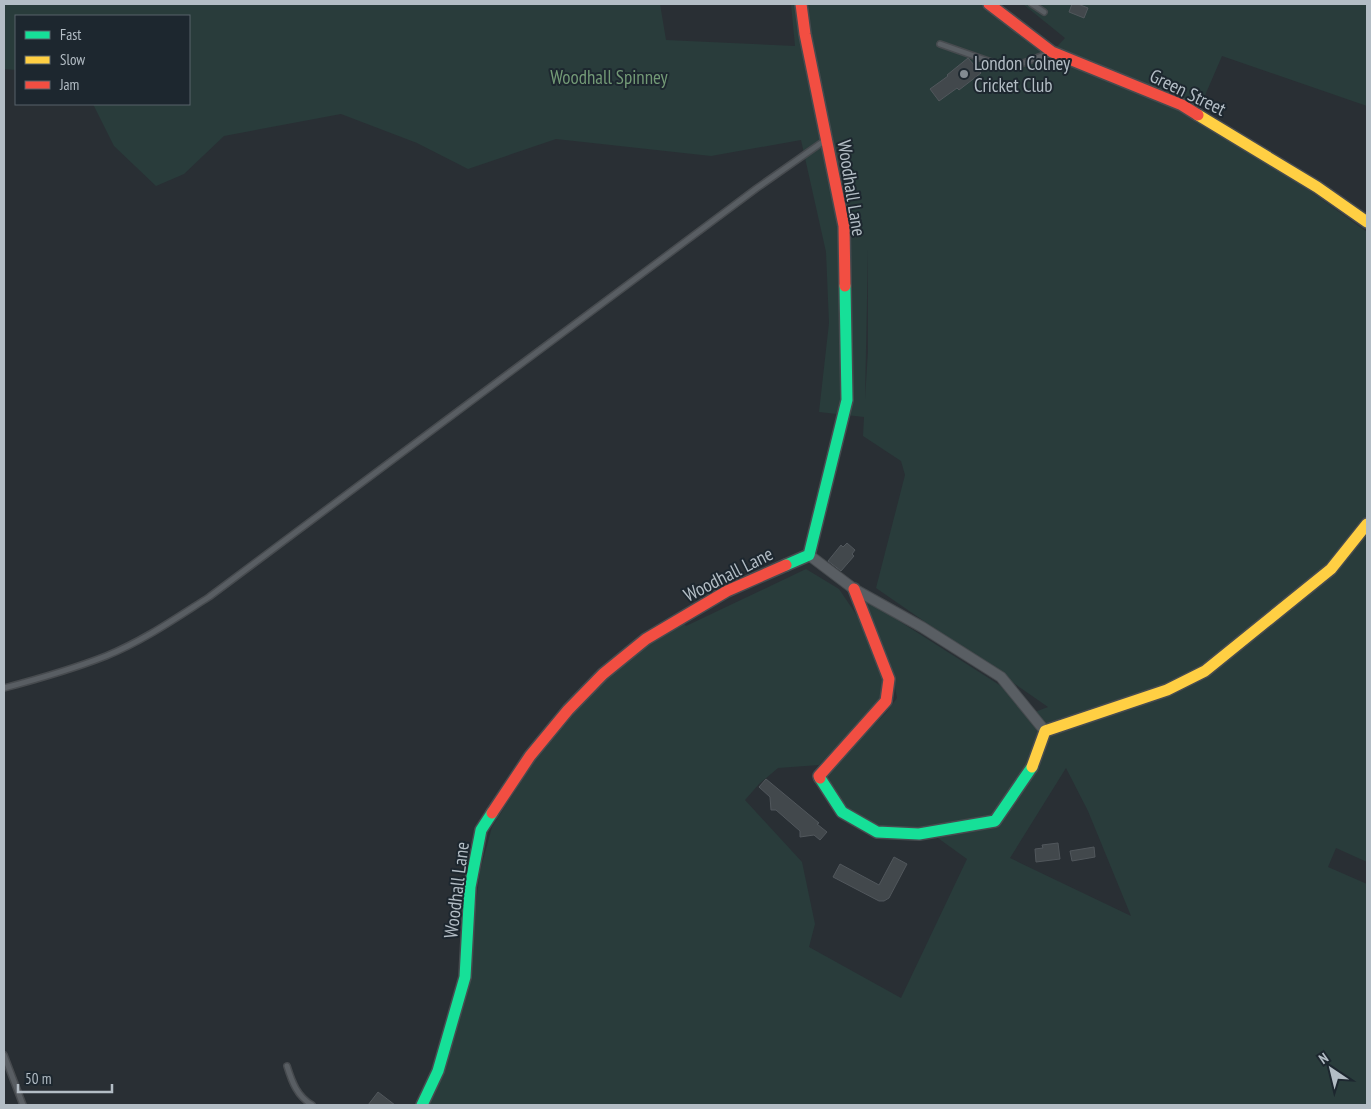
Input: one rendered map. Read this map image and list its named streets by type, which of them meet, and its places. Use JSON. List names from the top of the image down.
{
  "streets": {
    "street": ["Green Street", "Woodhall Lane"]
  },
  "parks": ["Woodhall Spinney"],
  "places": ["London Colney Cricket Club"],
  "legend": ["Fast", "Slow", "Jam"],
  "scale_bar": "50 m",
  "north": "top left"
}
